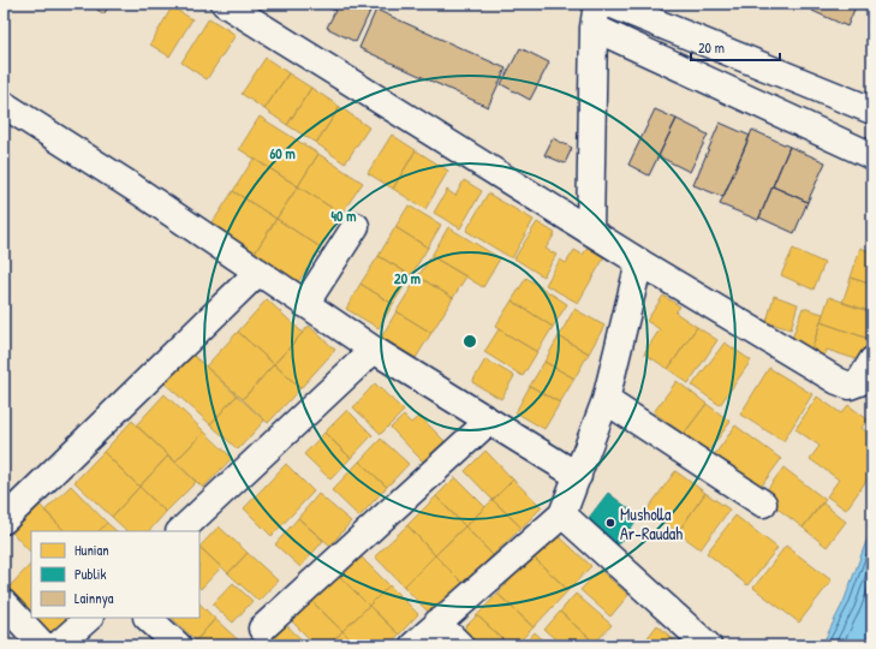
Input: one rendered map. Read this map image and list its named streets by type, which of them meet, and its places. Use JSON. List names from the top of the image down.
{
  "places": ["Musholla Ar-Raudah"],
  "legend": ["Hunian", "Publik", "Lainnya"],
  "scale_bar": "20 m",
  "rings": ["60 m", "40 m", "20 m"]
}
